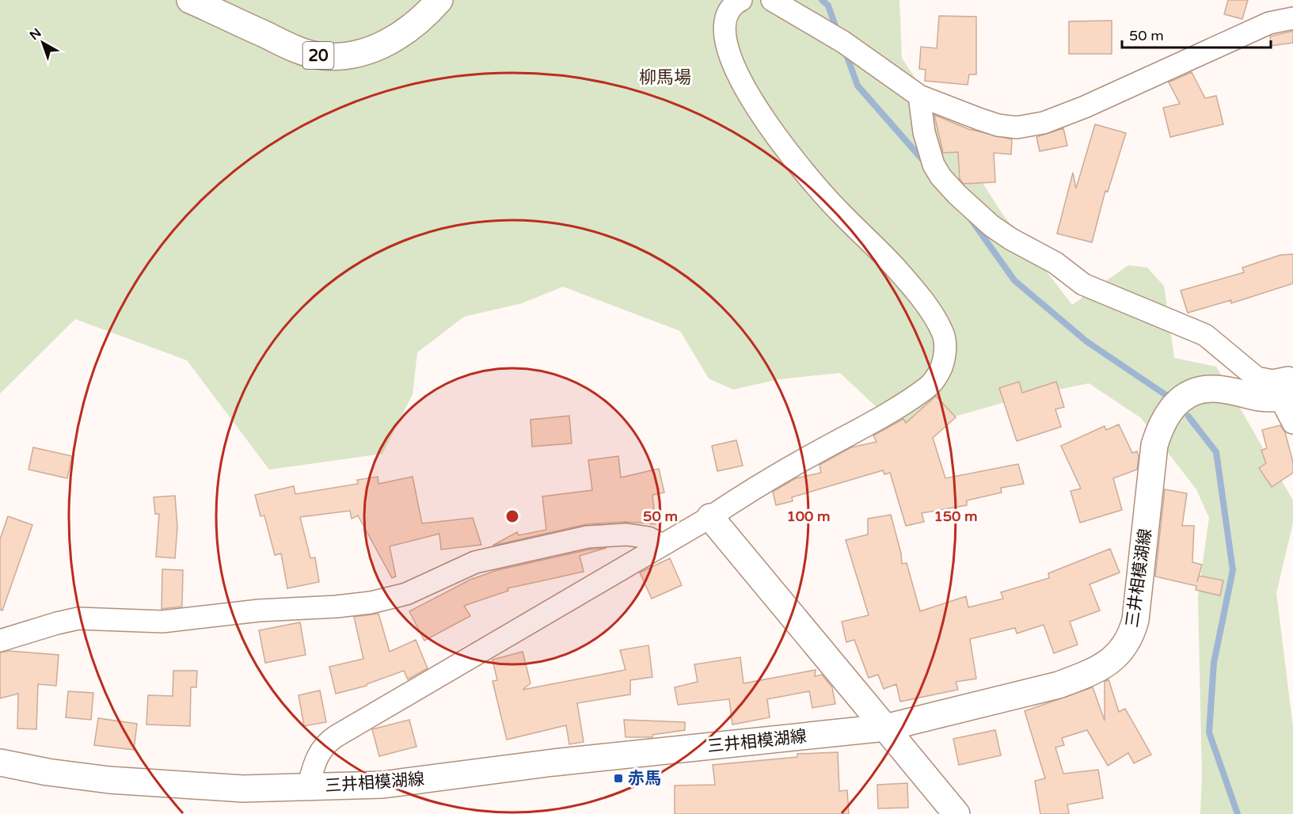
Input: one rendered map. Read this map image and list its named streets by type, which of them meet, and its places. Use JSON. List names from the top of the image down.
{
  "streets": {
    "main road": ["20", "三井相模湖線"]
  },
  "districts": ["柳馬場"],
  "places": {
    "transit": ["赤馬"]
  },
  "scale_bar": "50 m",
  "north": "top left",
  "rings": ["50 m", "100 m", "150 m"]
}
